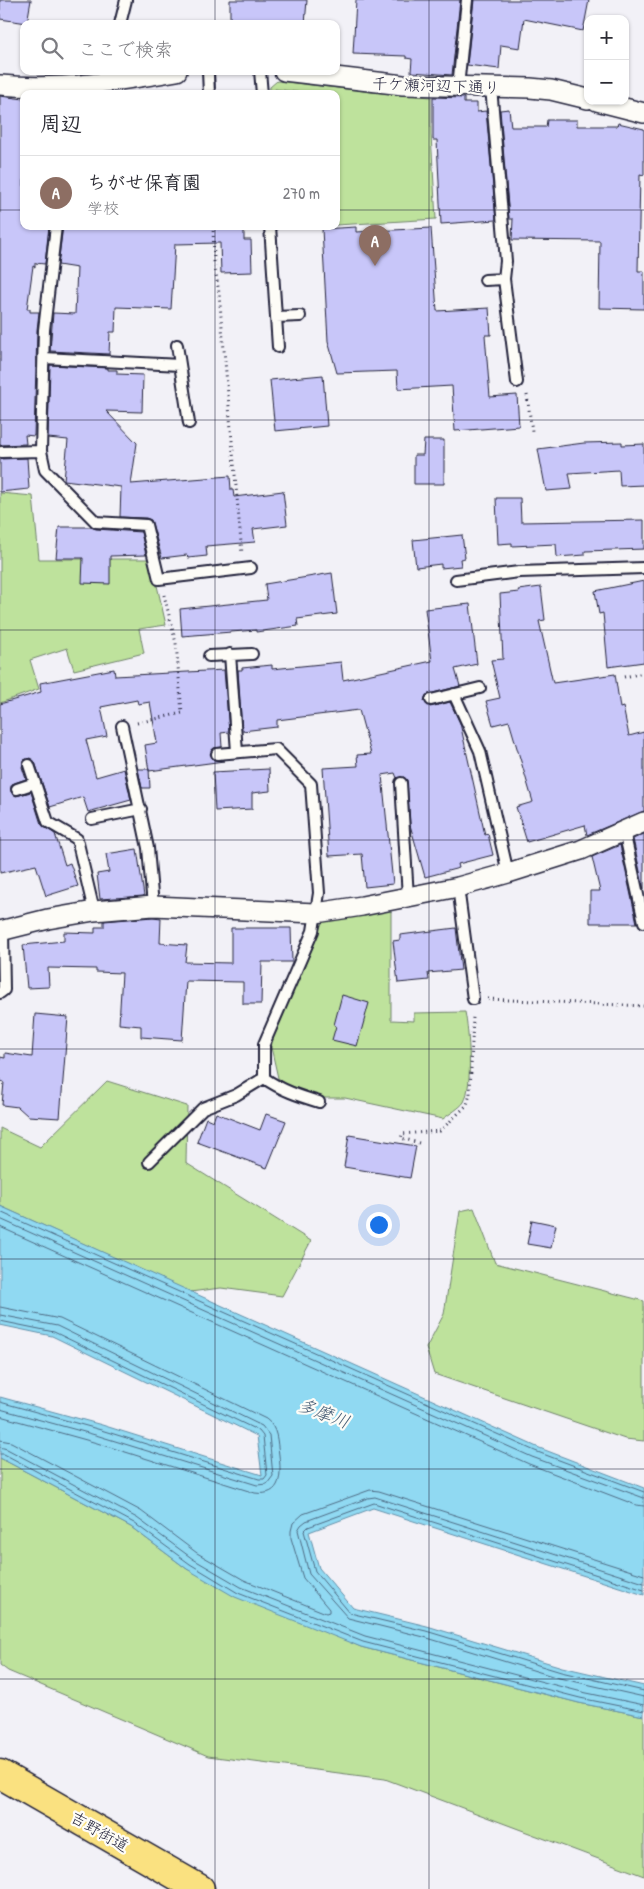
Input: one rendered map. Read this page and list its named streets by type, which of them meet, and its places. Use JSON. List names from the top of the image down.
{
  "streets": {
    "highway": ["吉野街道"],
    "street": ["千ケ瀬河辺下通り"]
  },
  "water": ["多摩川"],
  "page": {
    "map_buttons": ["+", "−"],
    "search": "ここで検索",
    "heading": "周辺",
    "list": [
      {
        "mark": "A",
        "name": "ちがせ保育園",
        "note": "学校",
        "value": "270 m"
      }
    ],
    "pins": "A"
  }
}
